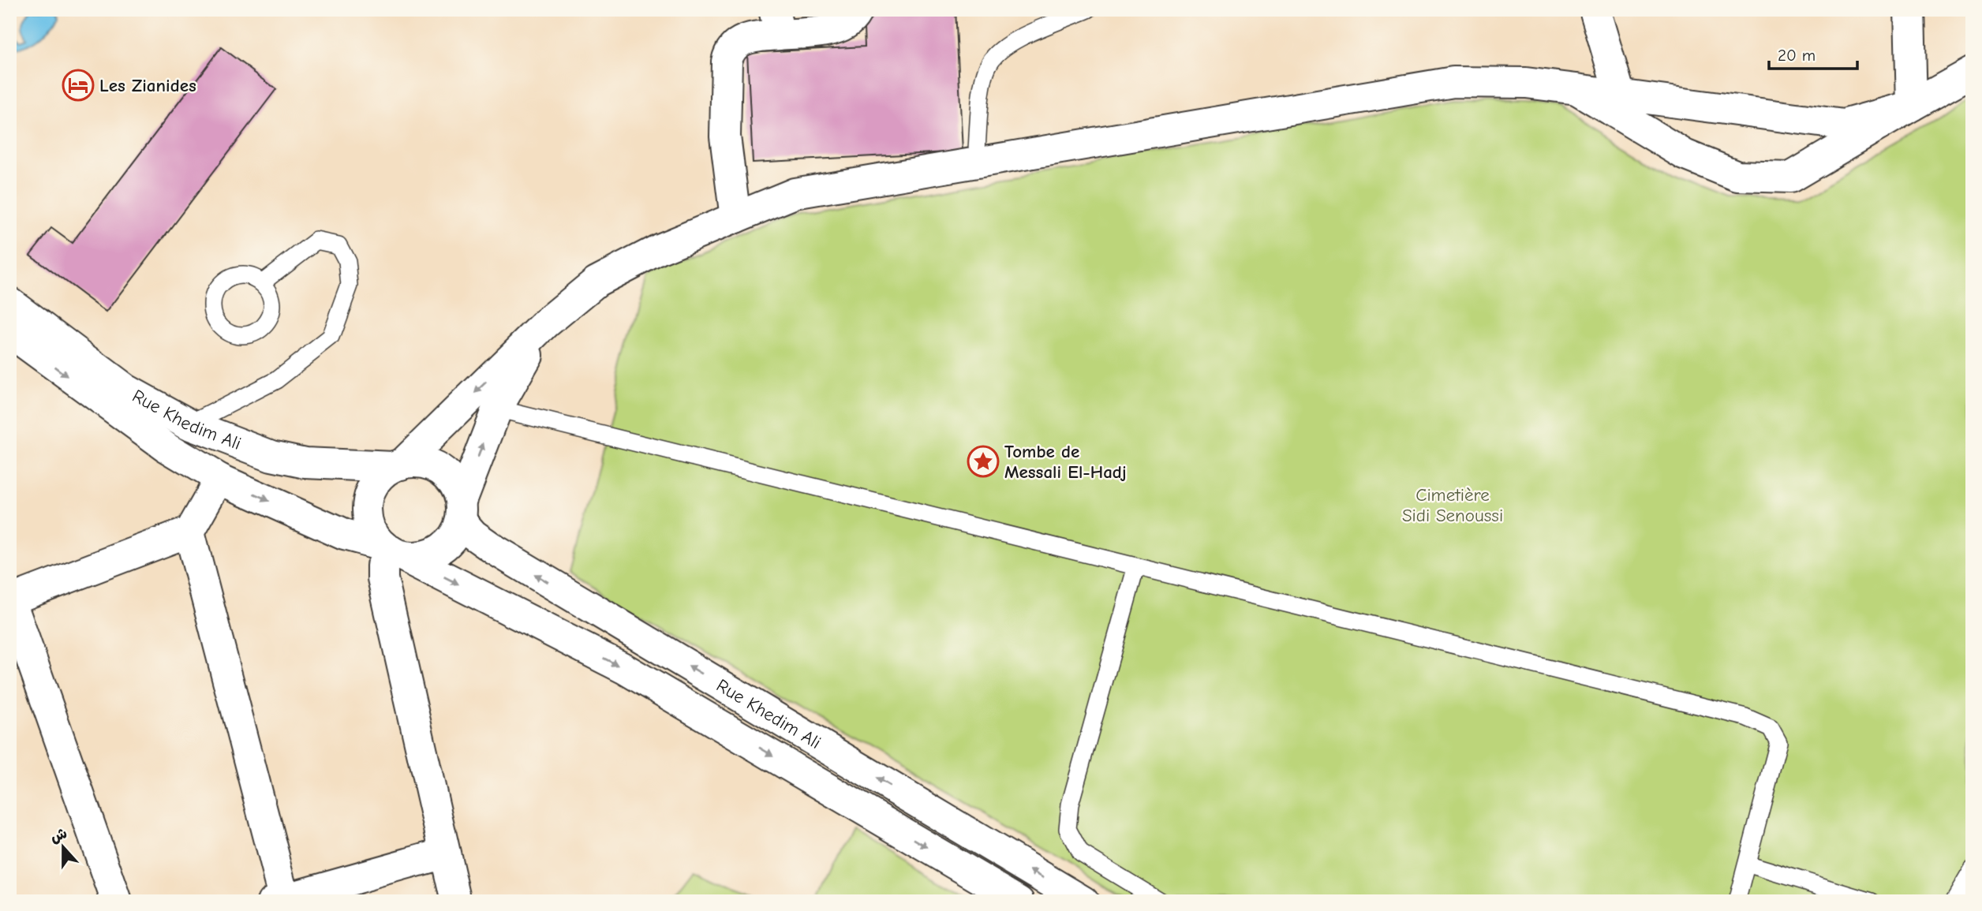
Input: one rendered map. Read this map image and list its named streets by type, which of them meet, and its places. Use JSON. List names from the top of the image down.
{
  "streets": {
    "street": ["Rue Khedim Ali"]
  },
  "parks": ["Cimetière Sidi Senoussi"],
  "places": {
    "hotel": ["Les Zianides"],
    "place": ["Tombe de Messali El-Hadj"]
  },
  "scale_bar": "20 m",
  "north": "top"
}
